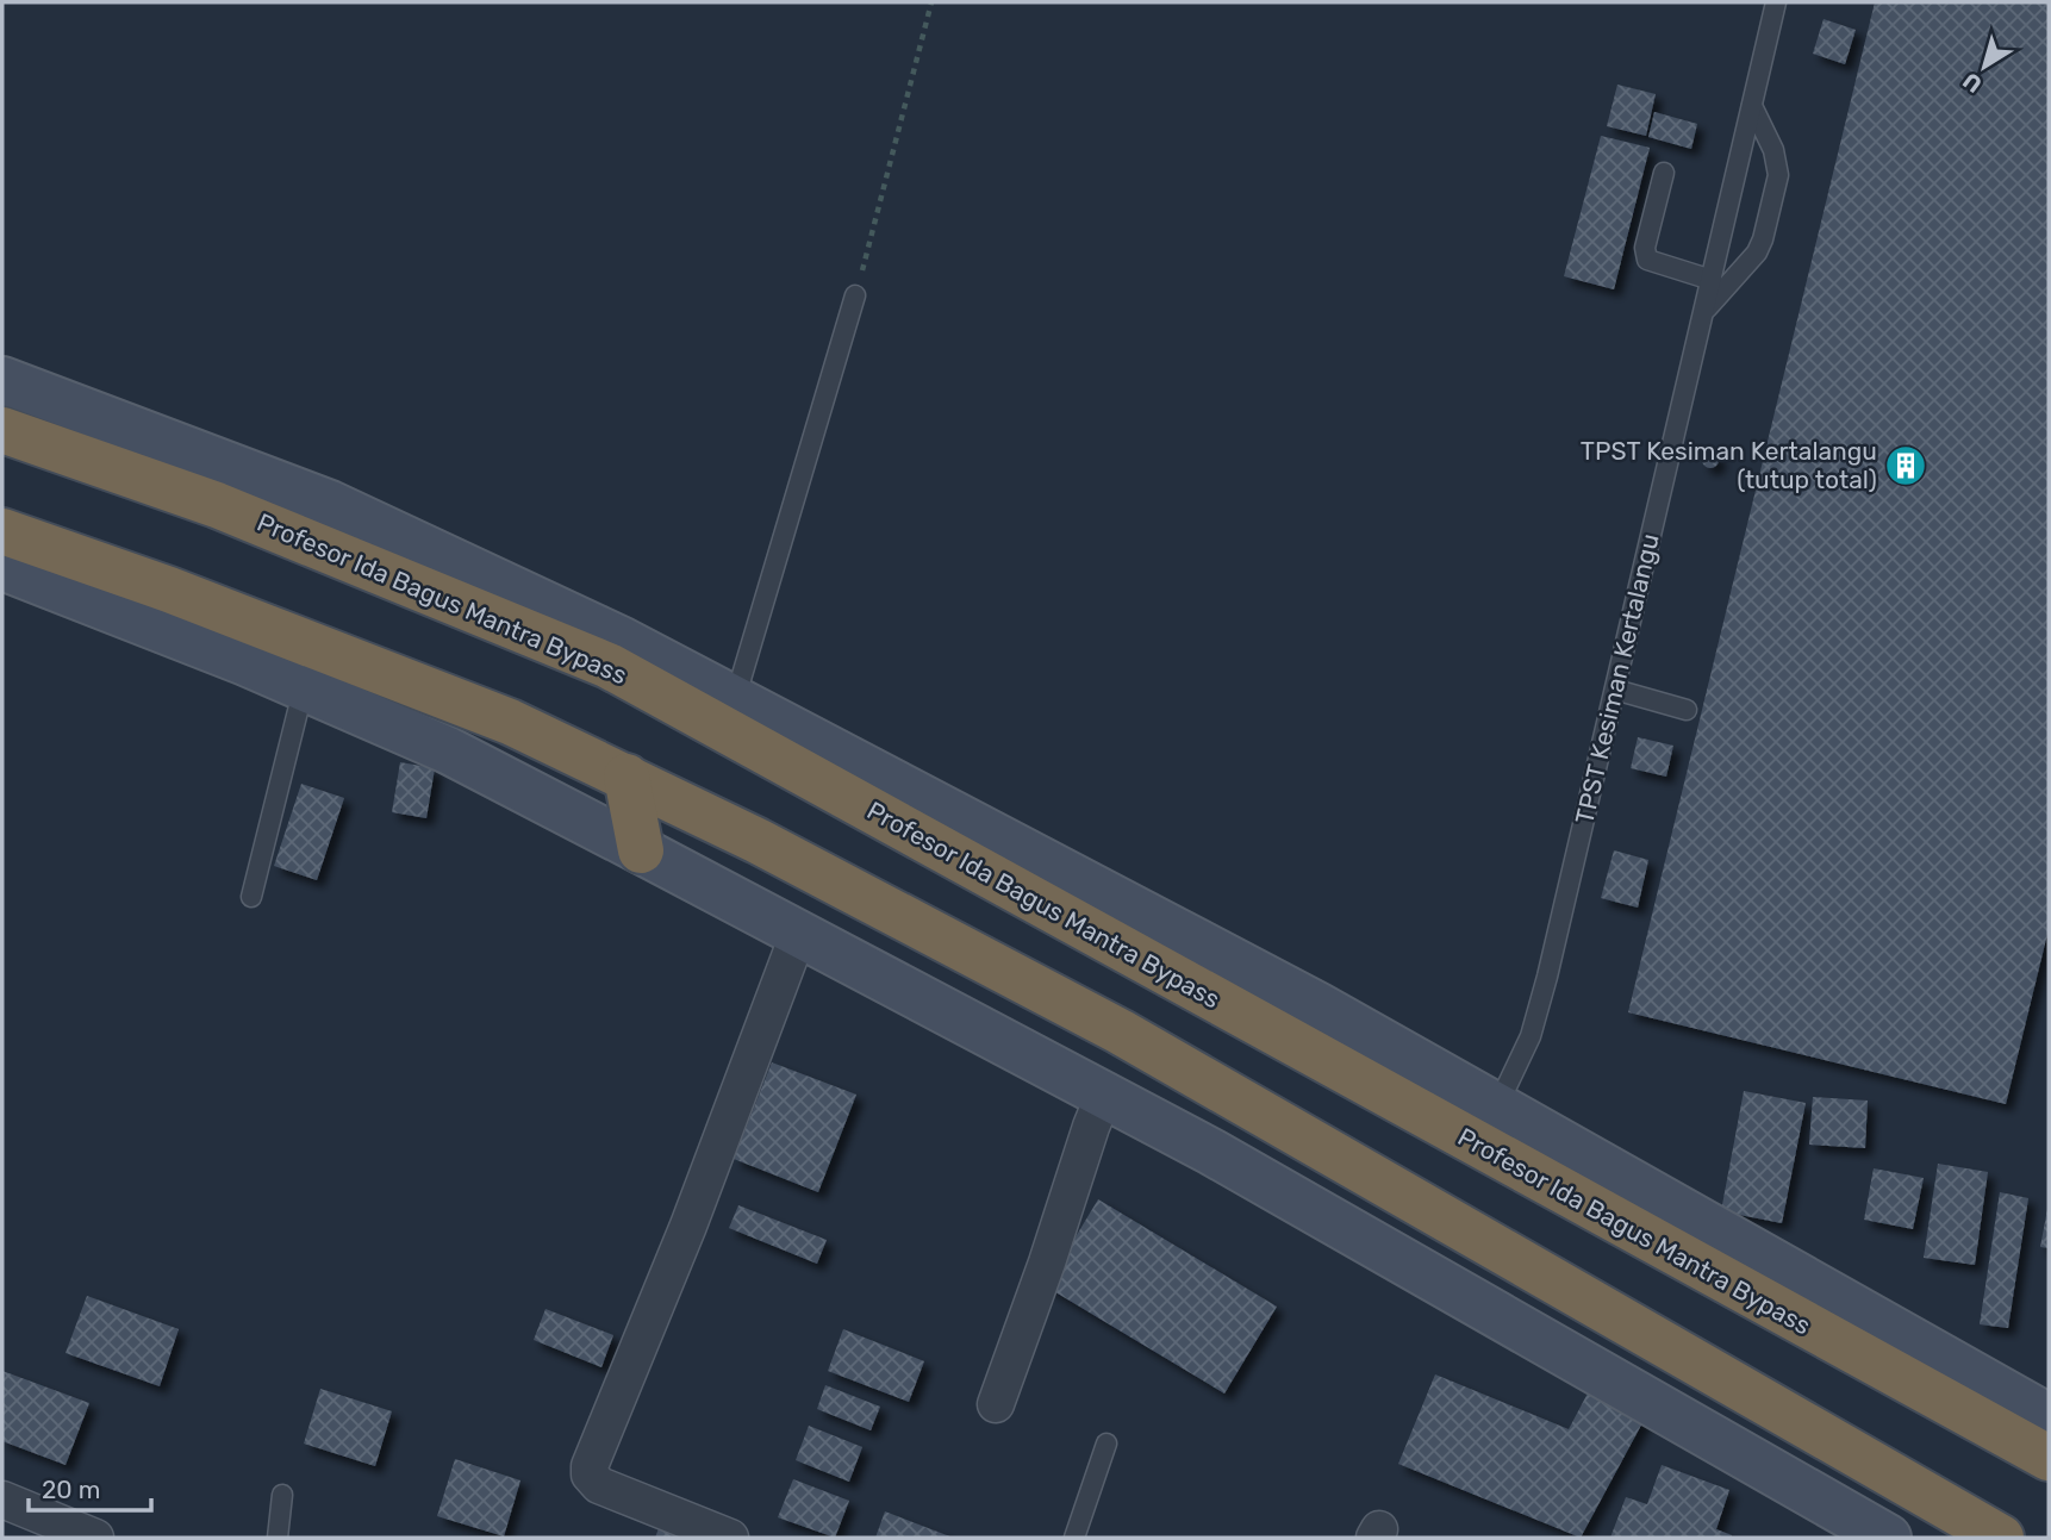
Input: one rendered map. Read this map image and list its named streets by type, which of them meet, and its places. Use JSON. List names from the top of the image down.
{
  "streets": {
    "highway": ["Profesor Ida Bagus Mantra Bypass"],
    "lane": ["TPST Kesiman Kertalangu"]
  },
  "places": {
    "building": ["TPST Kesiman Kertalangu (tutup total)"]
  },
  "scale_bar": "20 m",
  "north": "bottom left"
}
